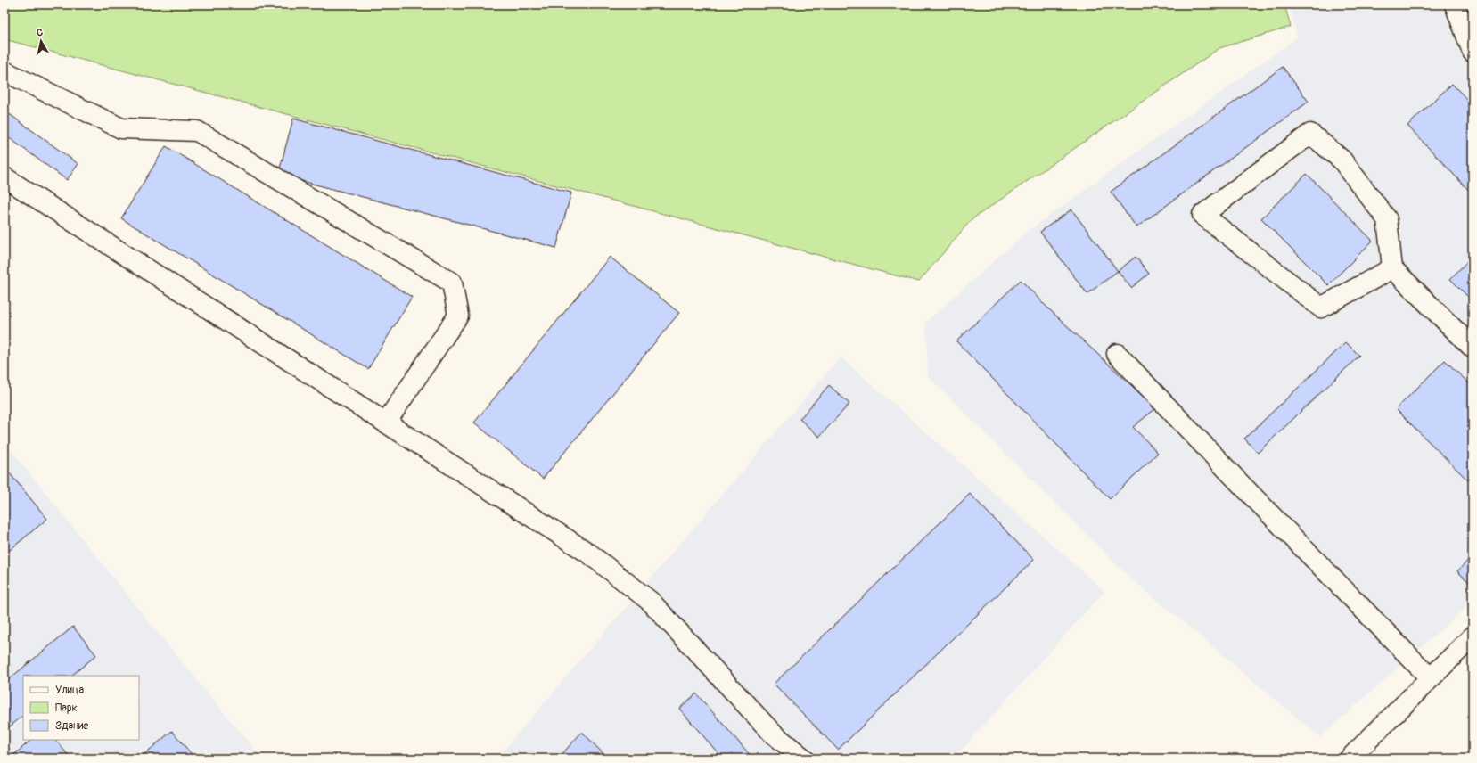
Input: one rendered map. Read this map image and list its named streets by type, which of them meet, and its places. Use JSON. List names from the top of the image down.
{
  "legend": ["Улица", "Парк", "Здание"],
  "north": "top"
}
